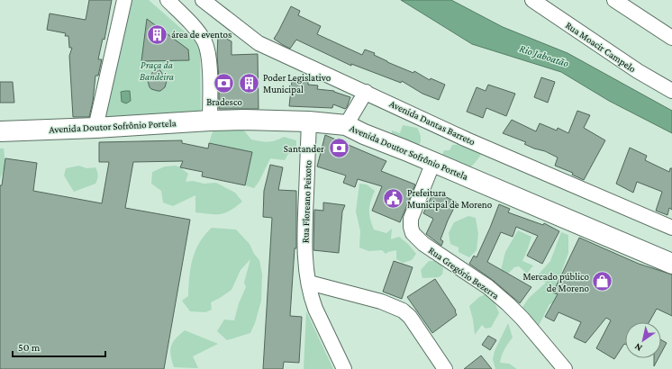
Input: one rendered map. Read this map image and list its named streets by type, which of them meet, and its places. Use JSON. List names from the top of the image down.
{
  "streets": {
    "main road": ["Avenida Doutor Sofrônio Portela"],
    "street": [
      "Rua Moacir Campelo",
      "Avenida Dantas Barreto",
      "Rua Floreano Peixoto",
      "Rua Gregório Bezerra"
    ]
  },
  "crossings": [
    ["Avenida Doutor Sofrônio Portela", "Rua Floreano Peixoto"],
    ["Avenida Doutor Sofrônio Portela", "Rua Gregório Bezerra"]
  ],
  "water": ["Rio Jaboatão"],
  "parks": ["Praça da Bandeira"],
  "places": {
    "building": ["área de eventos", "Poder Legislativo Municipal"],
    "bank": ["Bradesco", "Santander"],
    "public building": ["Prefeitura Municipal de Moreno"],
    "shop": ["Mercado público de Moreno"]
  },
  "scale_bar": "50 m",
  "north": "bottom left"
}
